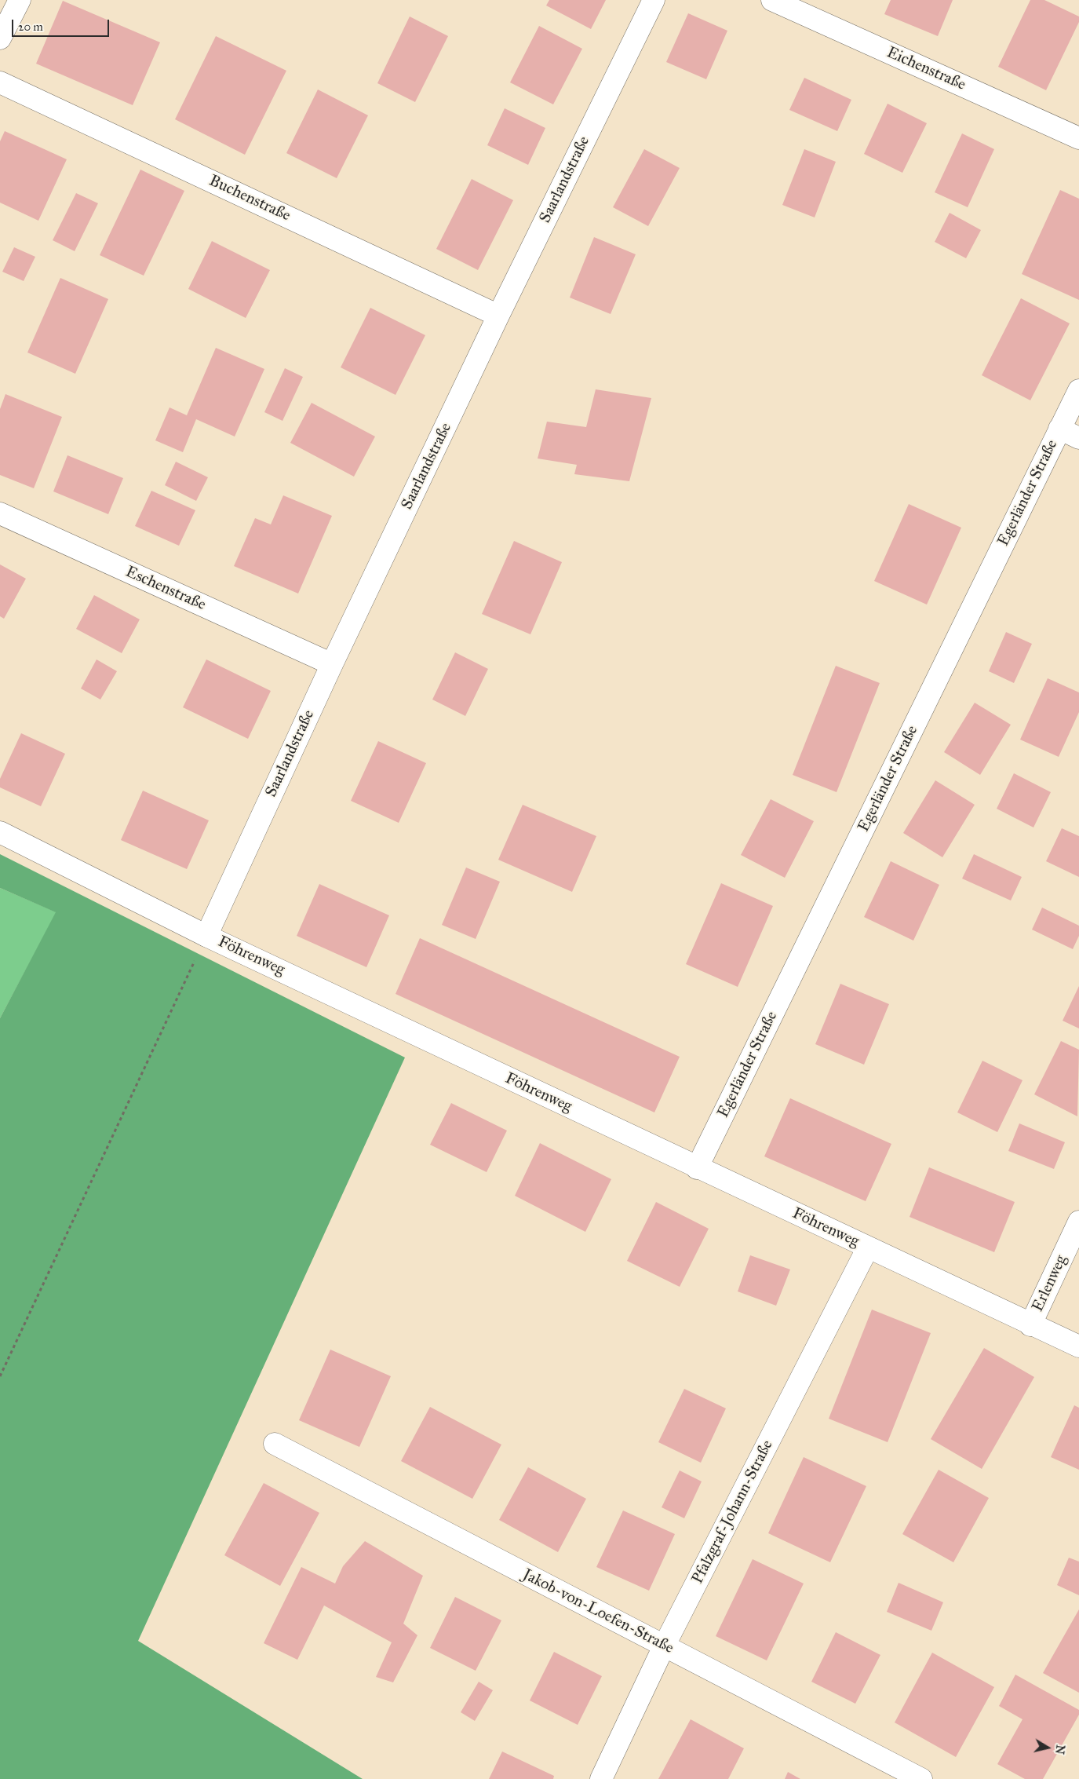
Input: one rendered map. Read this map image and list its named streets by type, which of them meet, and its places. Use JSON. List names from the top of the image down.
{
  "streets": {
    "street": [
      "Eichenstraße",
      "Saarlandstraße",
      "Buchenstraße",
      "Egerländer Straße",
      "Eschenstraße",
      "Föhrenweg",
      "Erlenweg",
      "Pfalzgraf-Johann-Straße",
      "Jakob-von-Loefen-Straße"
    ]
  },
  "crossings": [
    ["Saarlandstraße", "Buchenstraße"],
    ["Saarlandstraße", "Eschenstraße"],
    ["Saarlandstraße", "Föhrenweg"],
    ["Egerländer Straße", "Föhrenweg"],
    ["Föhrenweg", "Erlenweg"],
    ["Föhrenweg", "Pfalzgraf-Johann-Straße"],
    ["Pfalzgraf-Johann-Straße", "Jakob-von-Loefen-Straße"]
  ],
  "scale_bar": "20 m",
  "north": "right"
}
